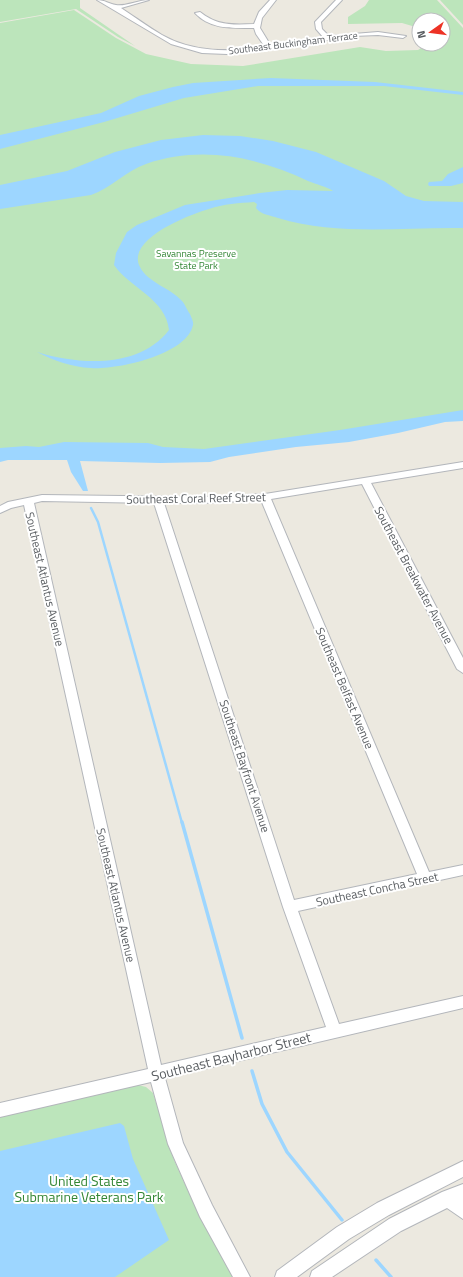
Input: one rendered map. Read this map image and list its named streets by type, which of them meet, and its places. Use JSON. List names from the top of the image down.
{
  "streets": {
    "street": [
      "Southeast Buckingham Terrace",
      "Southeast Coral Reef Street",
      "Southeast Breakwater Avenue",
      "Southeast Atlantus Avenue",
      "Southeast Belfast Avenue",
      "Southeast Bayfront Avenue",
      "Southeast Concha Street",
      "Southeast Bayharbor Street"
    ]
  },
  "crossings": [
    ["Southeast Coral Reef Street", "Southeast Breakwater Avenue"],
    ["Southeast Coral Reef Street", "Southeast Atlantus Avenue"],
    ["Southeast Coral Reef Street", "Southeast Belfast Avenue"],
    ["Southeast Coral Reef Street", "Southeast Bayfront Avenue"],
    ["Southeast Atlantus Avenue", "Southeast Bayharbor Street"],
    ["Southeast Belfast Avenue", "Southeast Concha Street"],
    ["Southeast Bayfront Avenue", "Southeast Concha Street"],
    ["Southeast Bayfront Avenue", "Southeast Bayharbor Street"]
  ],
  "parks": ["Savannas Preserve State Park", "United States Submarine Veterans Park"],
  "north": "left"
}
